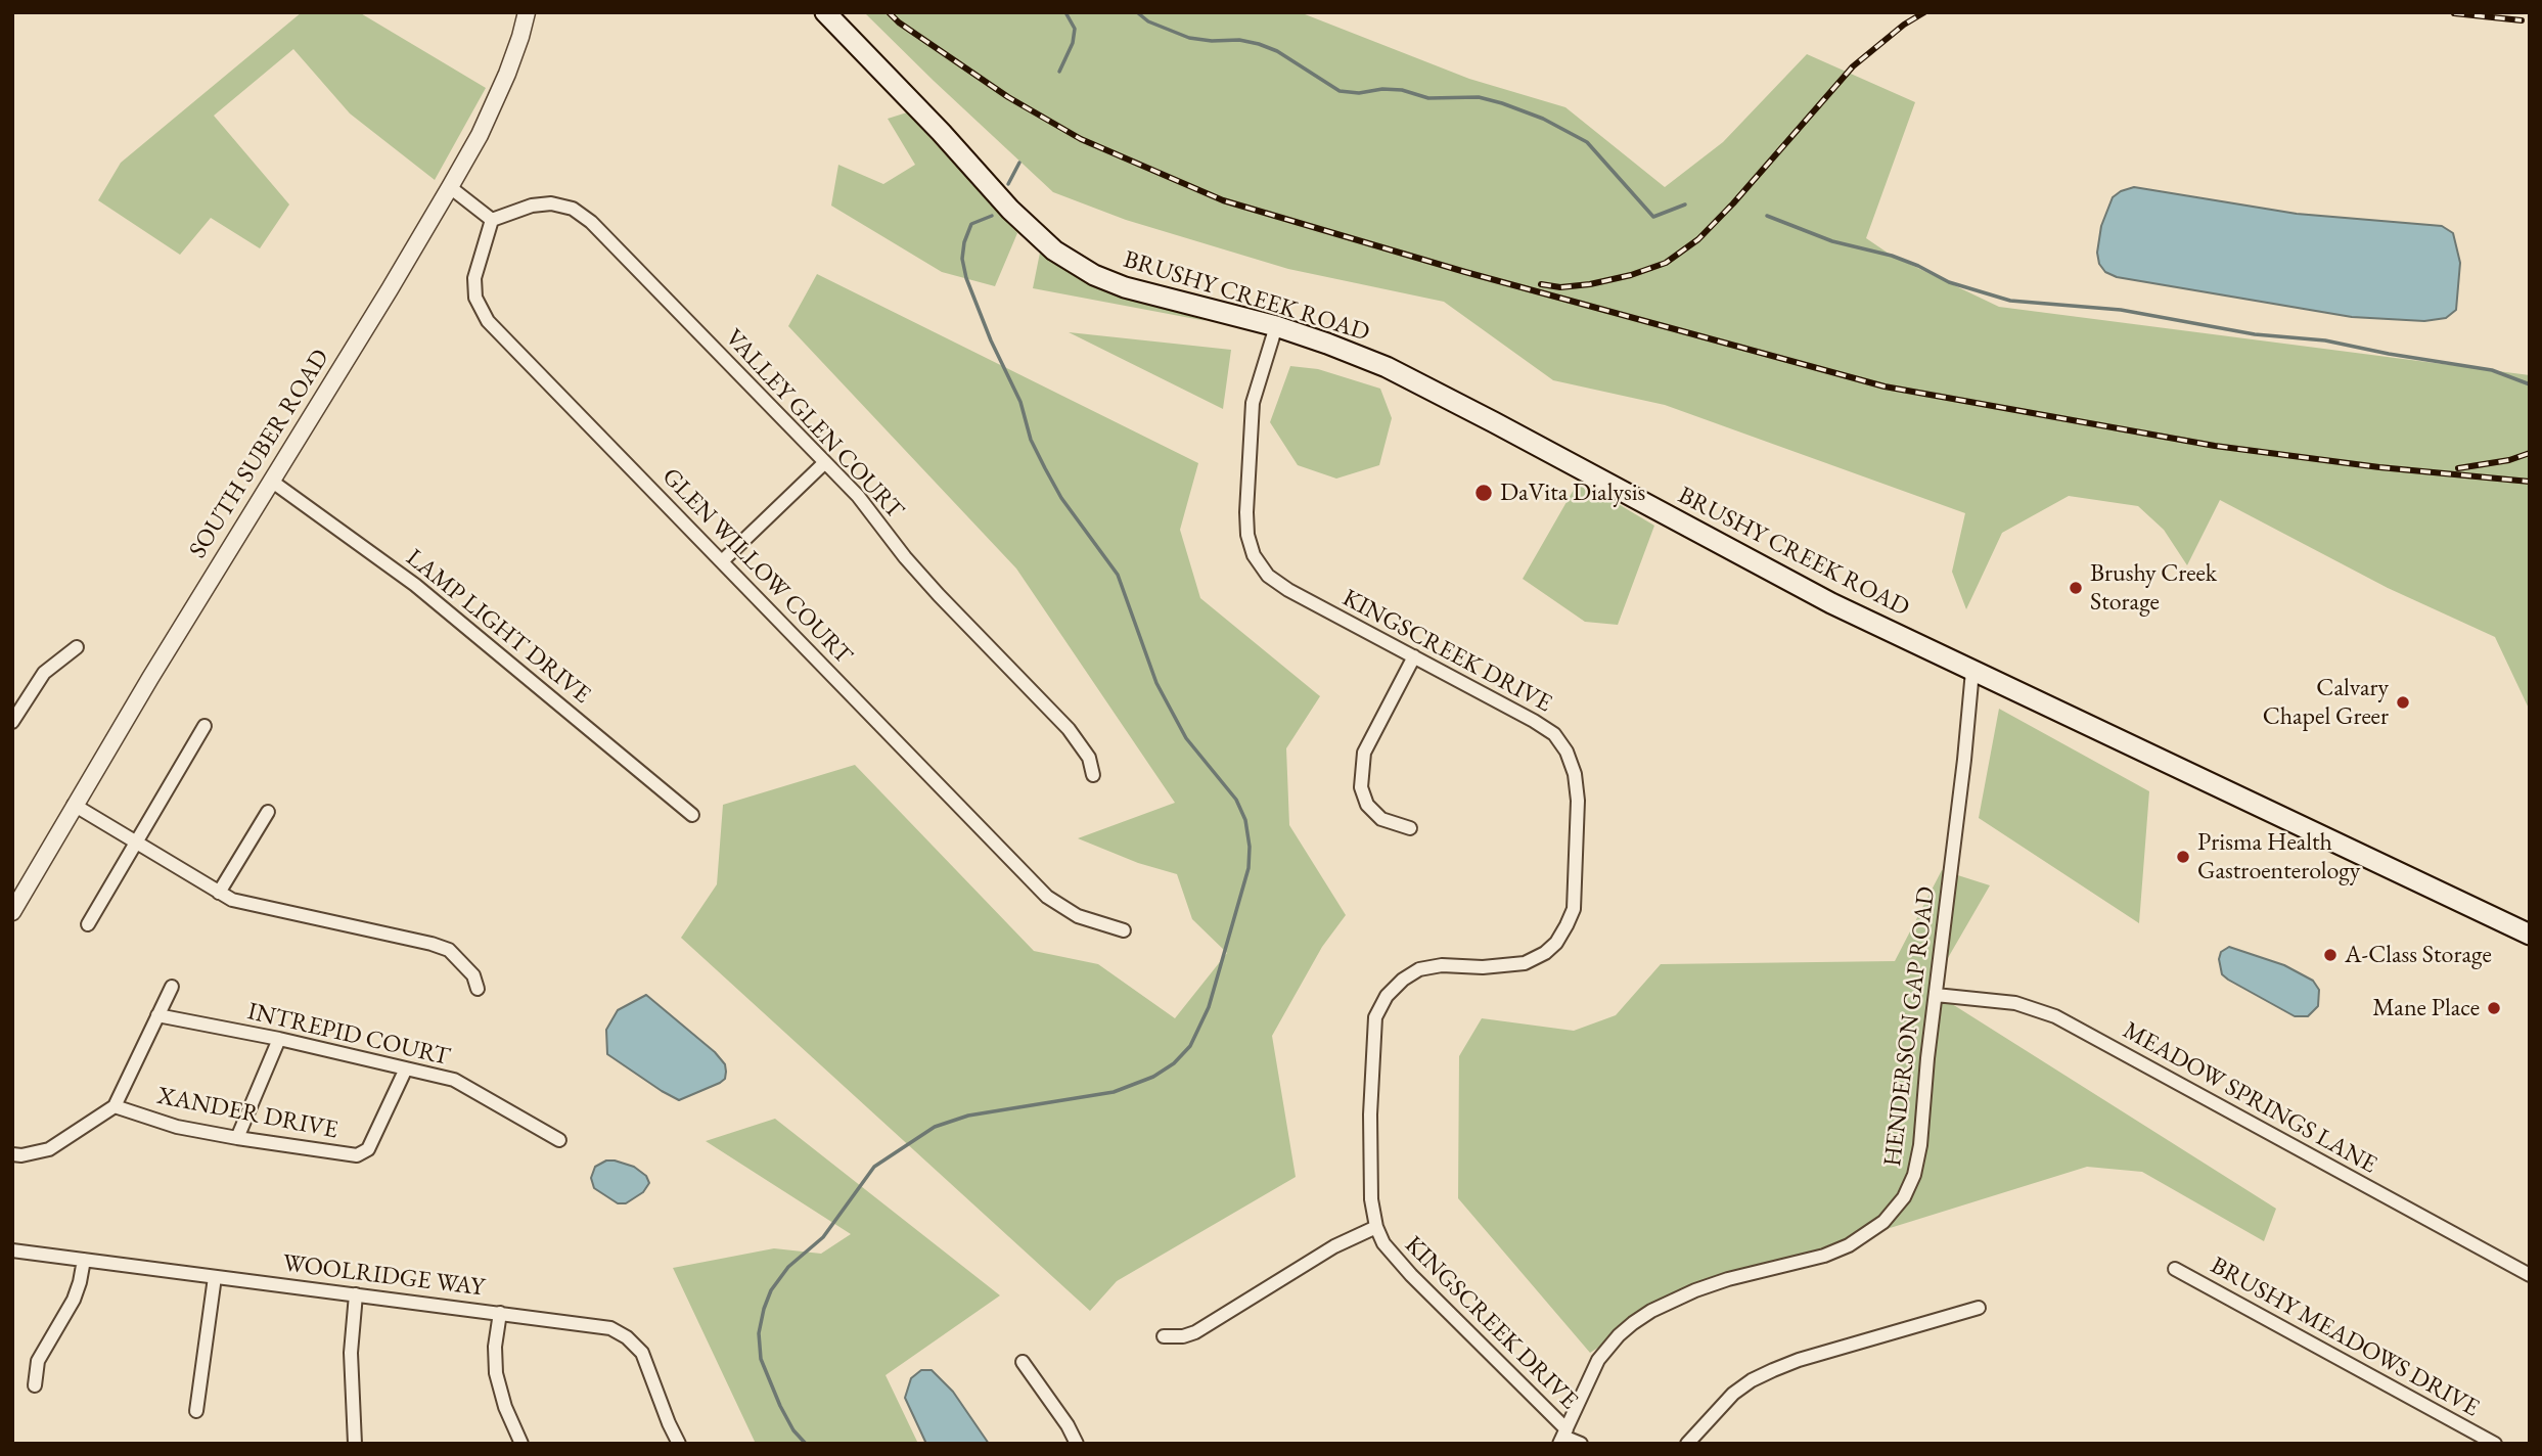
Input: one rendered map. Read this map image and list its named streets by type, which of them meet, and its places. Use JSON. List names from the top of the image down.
{
  "streets": {
    "main road": ["BRUSHY CREEK ROAD"],
    "street": [
      "VALLEY GLEN COURT",
      "SOUTH SUBER ROAD",
      "GLEN WILLOW COURT",
      "LAMP LIGHT DRIVE",
      "KINGSCREEK DRIVE",
      "HENDERSON GAP ROAD",
      "INTREPID COURT",
      "MEADOW SPRINGS LANE",
      "XANDER DRIVE",
      "WOOLRIDGE WAY",
      "BRUSHY MEADOWS DRIVE"
    ]
  },
  "crossings": [
    ["BRUSHY CREEK ROAD", "KINGSCREEK DRIVE"],
    ["BRUSHY CREEK ROAD", "HENDERSON GAP ROAD"],
    ["VALLEY GLEN COURT", "GLEN WILLOW COURT"],
    ["SOUTH SUBER ROAD", "LAMP LIGHT DRIVE"],
    ["KINGSCREEK DRIVE", "HENDERSON GAP ROAD"],
    ["HENDERSON GAP ROAD", "MEADOW SPRINGS LANE"],
    ["INTREPID COURT", "XANDER DRIVE"]
  ],
  "places": [
    "DaVita Dialysis",
    "Brushy Creek Storage",
    "Calvary Chapel Greer",
    "Prisma Health Gastroenterology",
    "A-Class Storage",
    "Mane Place"
  ]
}
